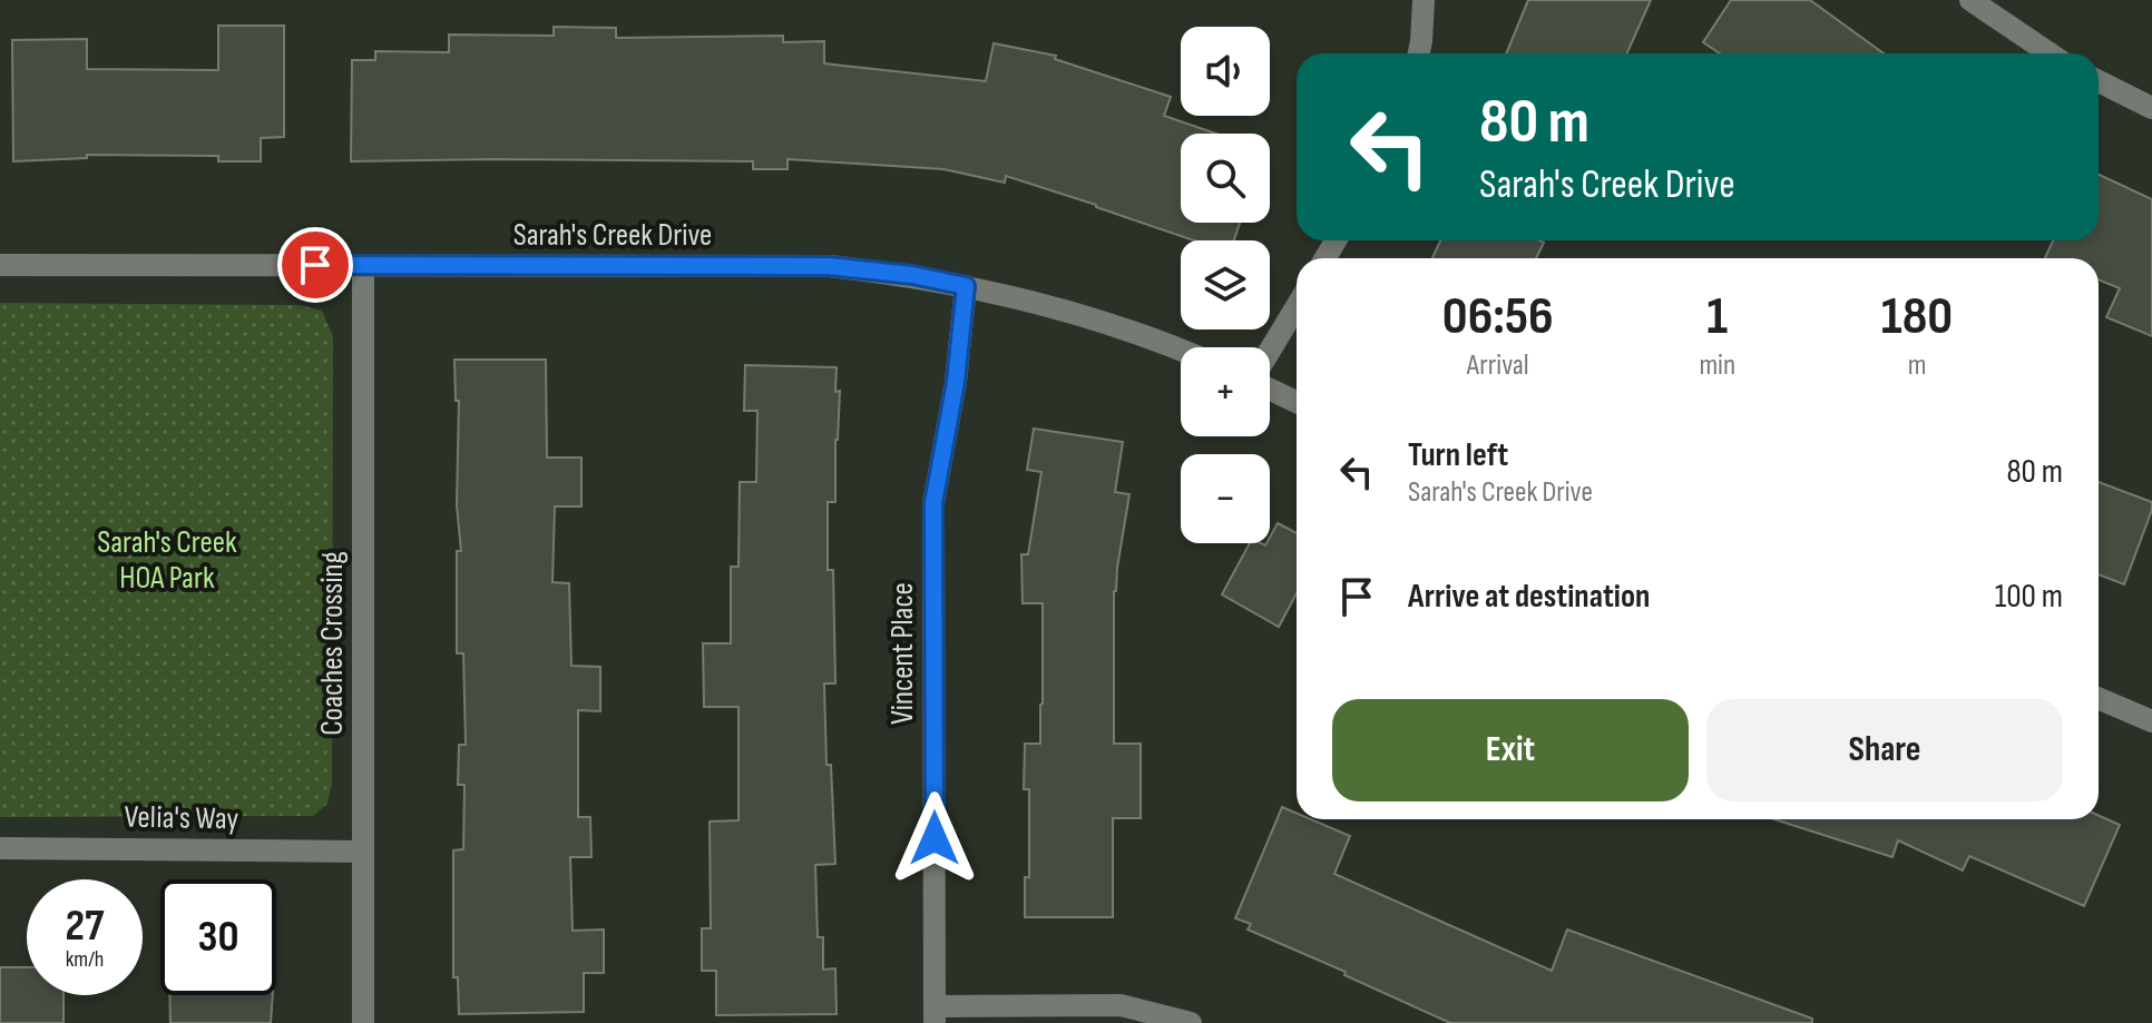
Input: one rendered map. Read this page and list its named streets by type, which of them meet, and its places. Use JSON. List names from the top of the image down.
{
  "streets": {
    "street": [
      "Sarah's Creek Drive",
      "Coaches Crossing",
      "Vincent Place",
      "Velia's Way"
    ]
  },
  "crossings": [
    ["Sarah's Creek Drive", "Coaches Crossing"],
    ["Sarah's Creek Drive", "Vincent Place"],
    ["Coaches Crossing", "Velia's Way"]
  ],
  "parks": ["Sarah's Creek HOA Park"],
  "page": {
    "map_buttons": ["+", "−"],
    "turn": ["80 m", "Sarah's Creek Drive"],
    "eta": [
      "06:56",
      "Arrival",
      "1",
      "min",
      "180",
      "m"
    ],
    "list": [
      {
        "name": "Turn left",
        "note": "Sarah's Creek Drive",
        "value": "80 m"
      },
      {
        "name": "Arrive at destination",
        "value": "100 m"
      }
    ],
    "buttons": ["Exit", "Share"],
    "speed": "27 km/h",
    "limit": "30"
  }
}
